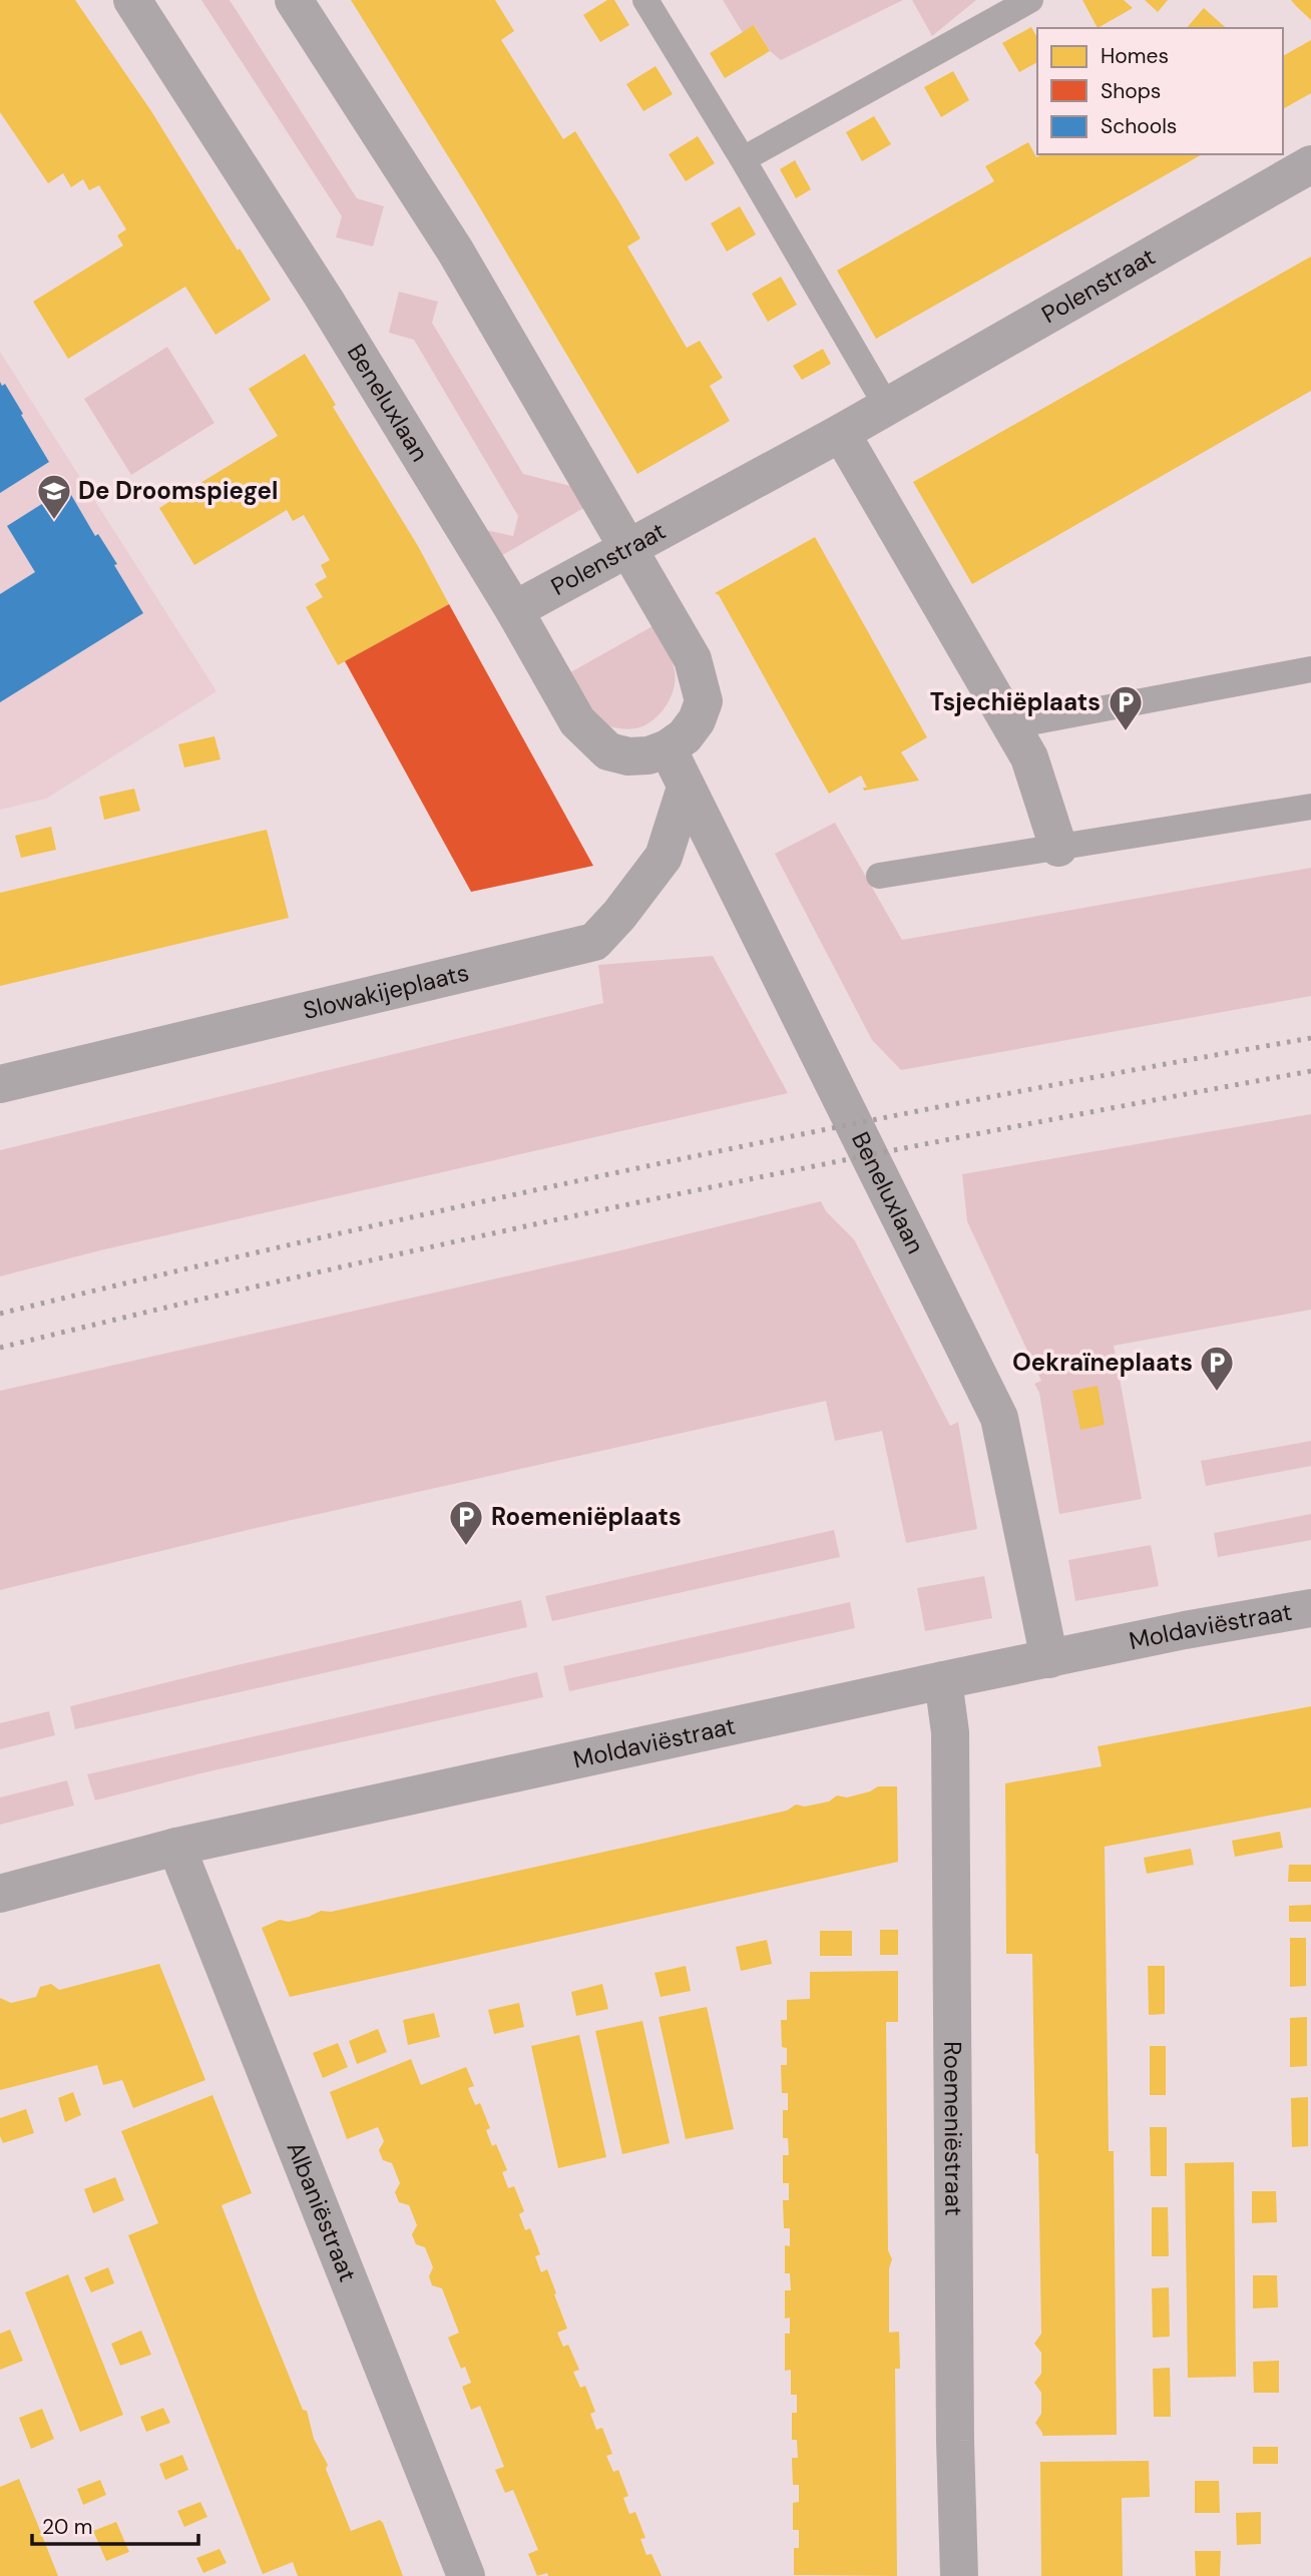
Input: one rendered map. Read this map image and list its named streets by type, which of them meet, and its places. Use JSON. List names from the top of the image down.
{
  "streets": {
    "street": [
      "Polenstraat",
      "Beneluxlaan",
      "Slowakijeplaats",
      "Moldaviëstraat",
      "Roemeniëstraat",
      "Albaniëstraat"
    ]
  },
  "crossings": [
    ["Polenstraat", "Beneluxlaan"],
    ["Beneluxlaan", "Slowakijeplaats"],
    ["Beneluxlaan", "Moldaviëstraat"],
    ["Moldaviëstraat", "Roemeniëstraat"],
    ["Moldaviëstraat", "Albaniëstraat"]
  ],
  "places": {
    "school or university": ["De Droomspiegel"],
    "parking": ["Tsjechiëplaats", "Oekraïneplaats", "Roemeniëplaats"]
  },
  "legend": ["Homes", "Shops", "Schools"],
  "scale_bar": "20 m"
}
